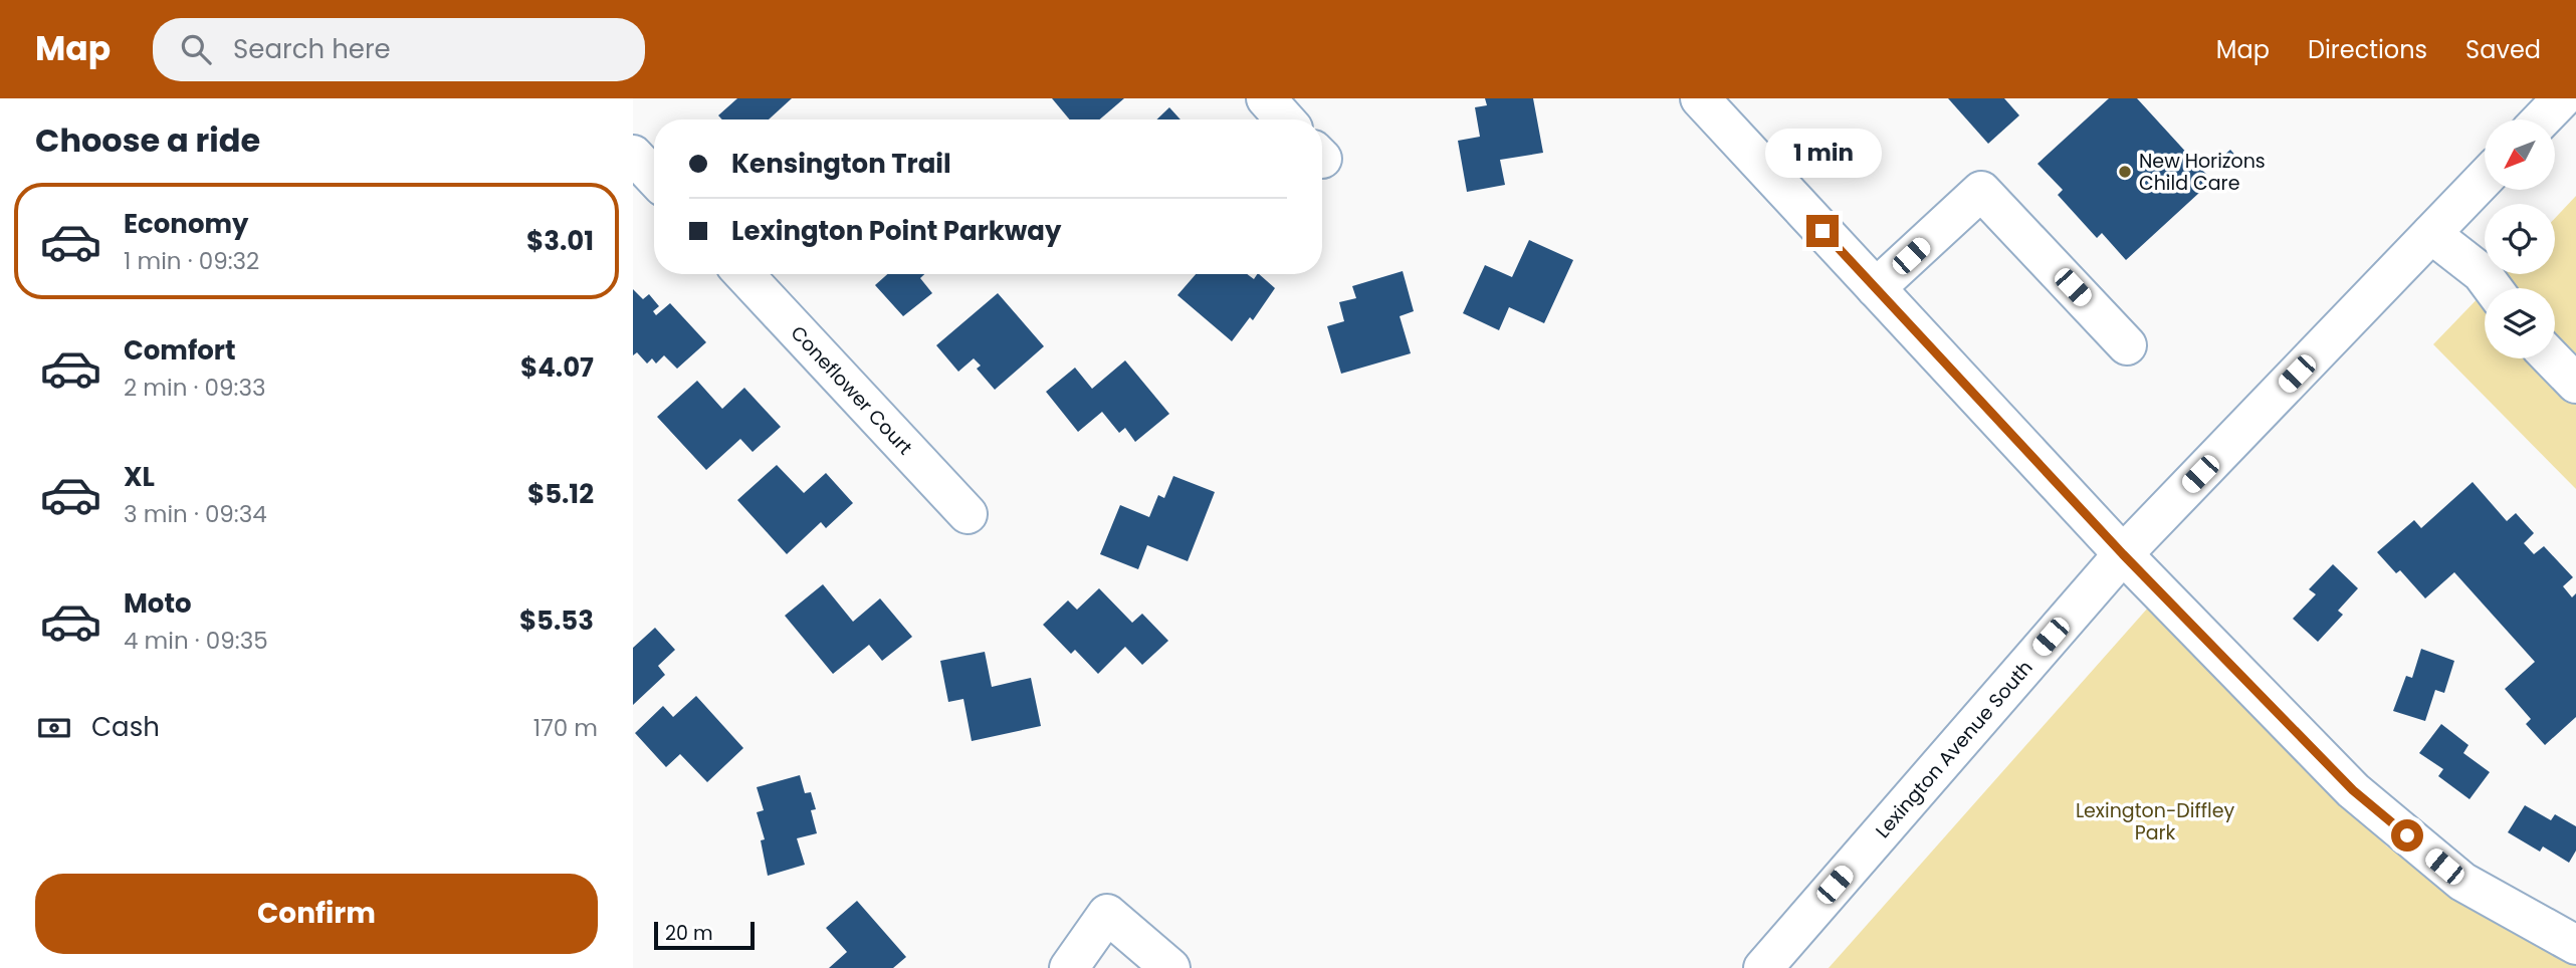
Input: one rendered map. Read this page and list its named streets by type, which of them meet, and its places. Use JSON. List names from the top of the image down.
{
  "streets": {
    "street": ["Coneflower Court", "Lexington Avenue South"]
  },
  "parks": ["Lexington-Diffley Park"],
  "places": ["New Horizons Child Care"],
  "scale_bar": "20 m",
  "north": "bottom left",
  "page": {
    "header": "Map",
    "search": "Search here",
    "nav": ["Map", "Directions", "Saved"],
    "heading": "Choose a ride",
    "banner": ["Kensington Trail", "Lexington Point Parkway"],
    "bubble": "1 min",
    "list": [
      {
        "name": "Economy",
        "note": "1 min · 09:32",
        "value": "$3.01"
      },
      {
        "name": "Comfort",
        "note": "2 min · 09:33",
        "value": "$4.07"
      },
      {
        "name": "XL",
        "note": "3 min · 09:34",
        "value": "$5.12"
      },
      {
        "name": "Moto",
        "note": "4 min · 09:35",
        "value": "$5.53"
      }
    ],
    "pay": ["Cash", "170 m"],
    "buttons": "Confirm",
    "scale": "20 m"
  }
}
